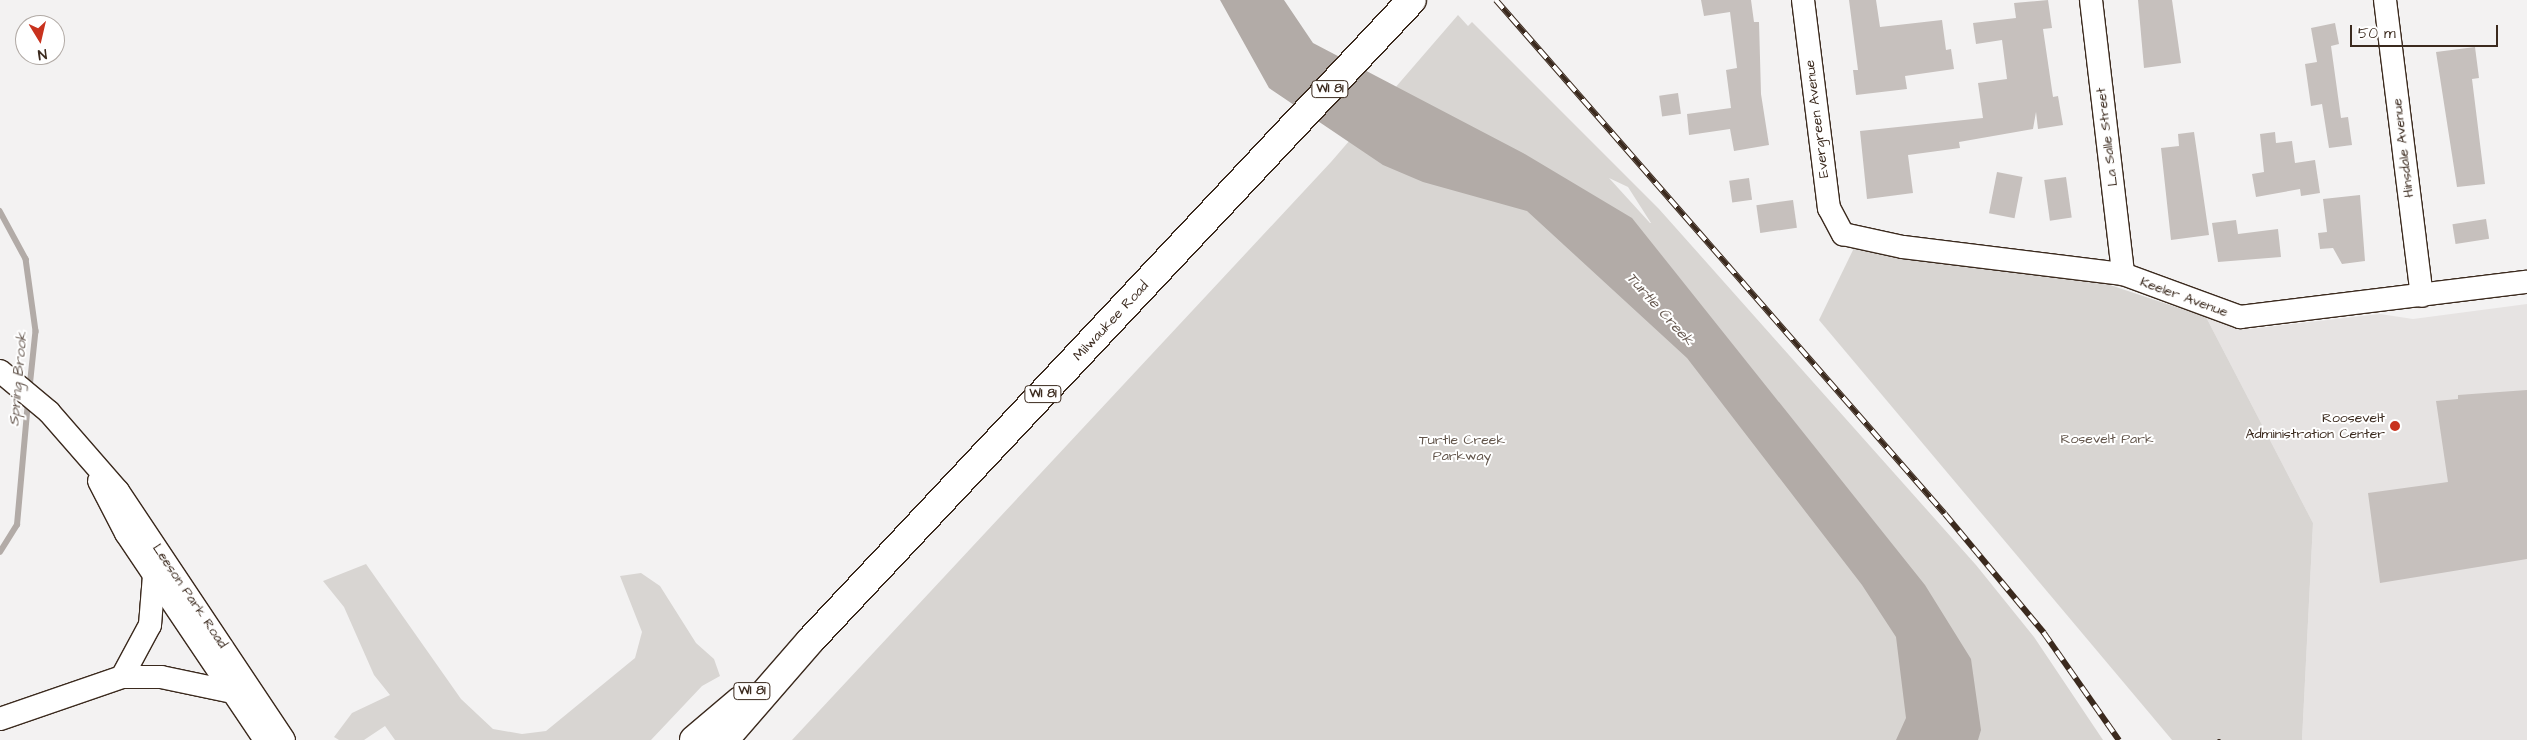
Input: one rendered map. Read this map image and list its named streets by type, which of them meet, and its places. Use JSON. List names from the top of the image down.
{
  "streets": {
    "main road": ["WI 81", "Milwaukee Road"],
    "street": [
      "Evergreen Avenue",
      "La Salle Street",
      "Hinsdale Avenue",
      "Keeler Avenue",
      "Leeson Park Road"
    ]
  },
  "crossings": [
    ["Evergreen Avenue", "Keeler Avenue"],
    ["La Salle Street", "Keeler Avenue"],
    ["Hinsdale Avenue", "Keeler Avenue"]
  ],
  "water": ["Turtle Creek", "Spring Brook"],
  "parks": ["Rosevelt Park", "Turtle Creek Parkway"],
  "places": ["Roosevelt Administration Center"],
  "scale_bar": "50 m",
  "north": "bottom"
}
